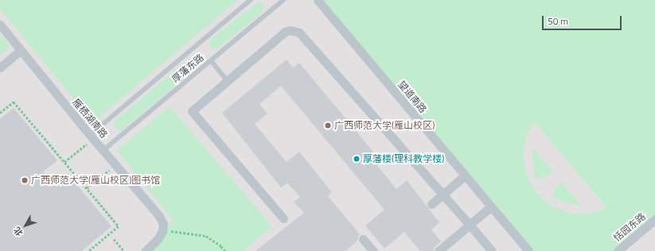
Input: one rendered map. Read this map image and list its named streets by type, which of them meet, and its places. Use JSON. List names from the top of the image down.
{
  "streets": {
    "street": ["望道南路", "雁栖湖南路", "恬园东路"],
    "lane": ["厚藩东路"]
  },
  "crossings": [
    ["厚藩东路", "雁栖湖南路"]
  ],
  "places": ["广西师范大学(雁山校区)", "厚藩楼(理科教学楼)", "广西师范大学(雁山校区)图书馆"],
  "scale_bar": "50 m",
  "north": "bottom left"
}
